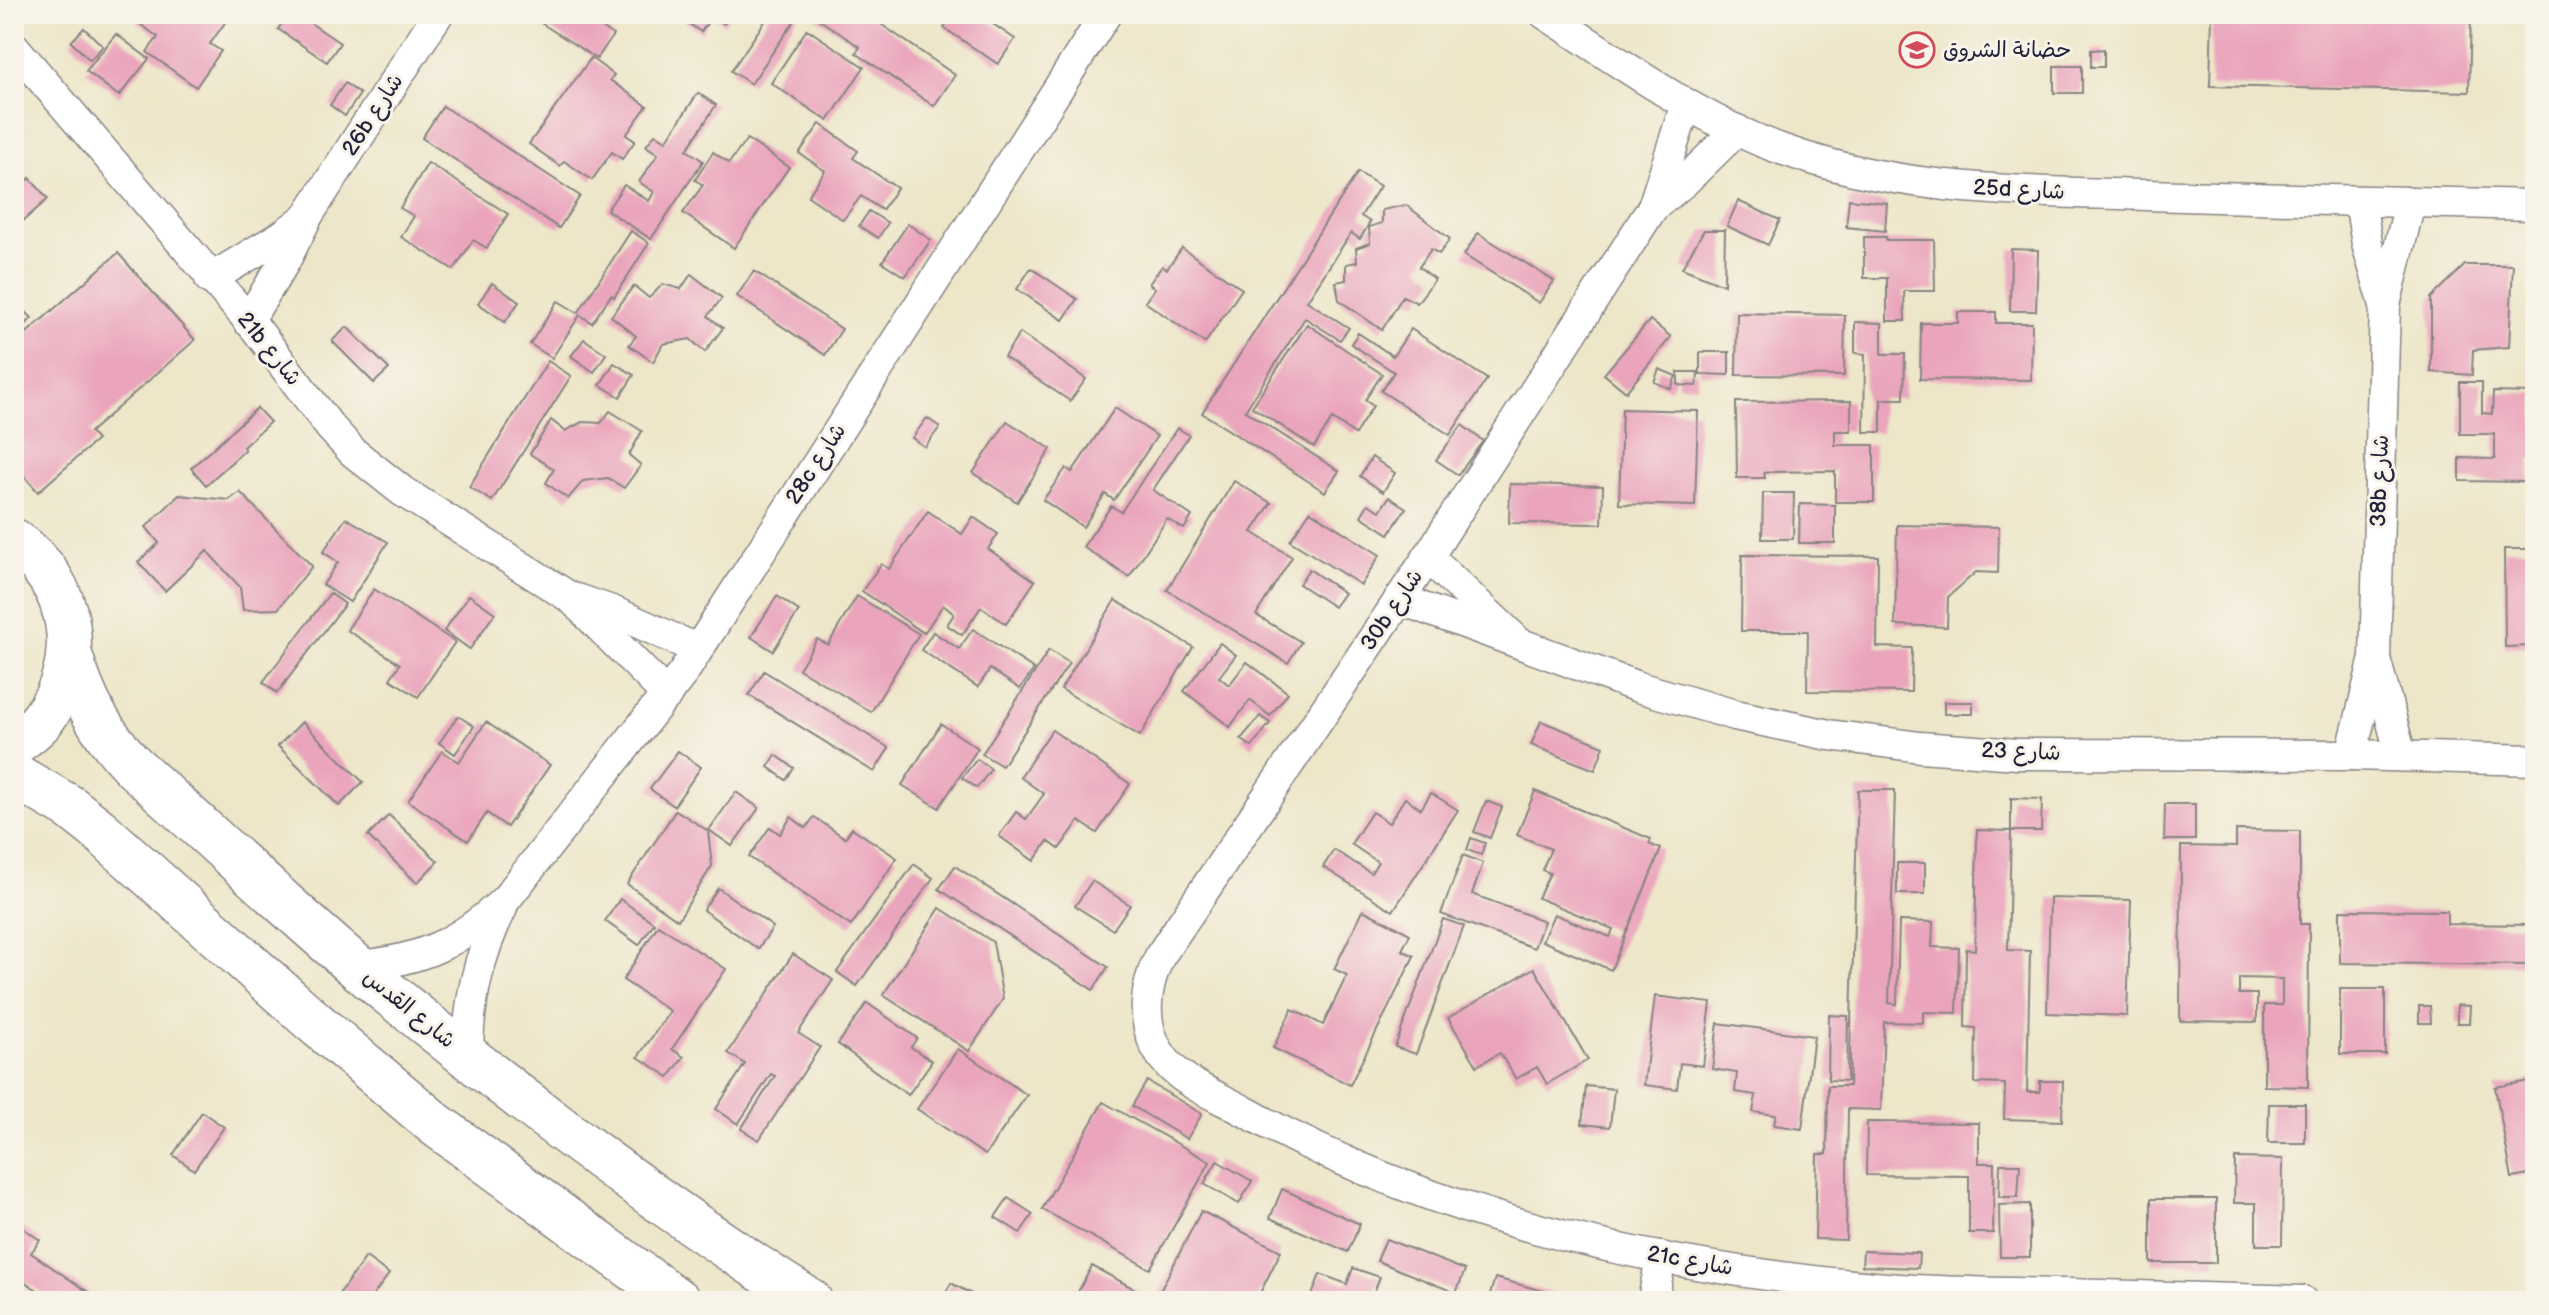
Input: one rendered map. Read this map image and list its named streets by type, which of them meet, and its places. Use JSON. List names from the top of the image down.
{
  "streets": {
    "main road": ["شارع القدس"],
    "street": [
      "26b شارع",
      "25d شارع",
      "21b شارع",
      "28c شارع",
      "38b شارع",
      "30b شارع",
      "شارع 23",
      "21c شارع"
    ]
  },
  "crossings": [
    ["26b شارع", "21b شارع"],
    ["25d شارع", "38b شارع"],
    ["25d شارع", "30b شارع"],
    ["21b شارع", "28c شارع"],
    ["28c شارع", "شارع القدس"],
    ["38b شارع", "شارع 23"],
    ["30b شارع", "شارع 23"],
    ["30b شارع", "21c شارع"]
  ],
  "places": {
    "school or university": ["حضانة الشروق"]
  }
}
